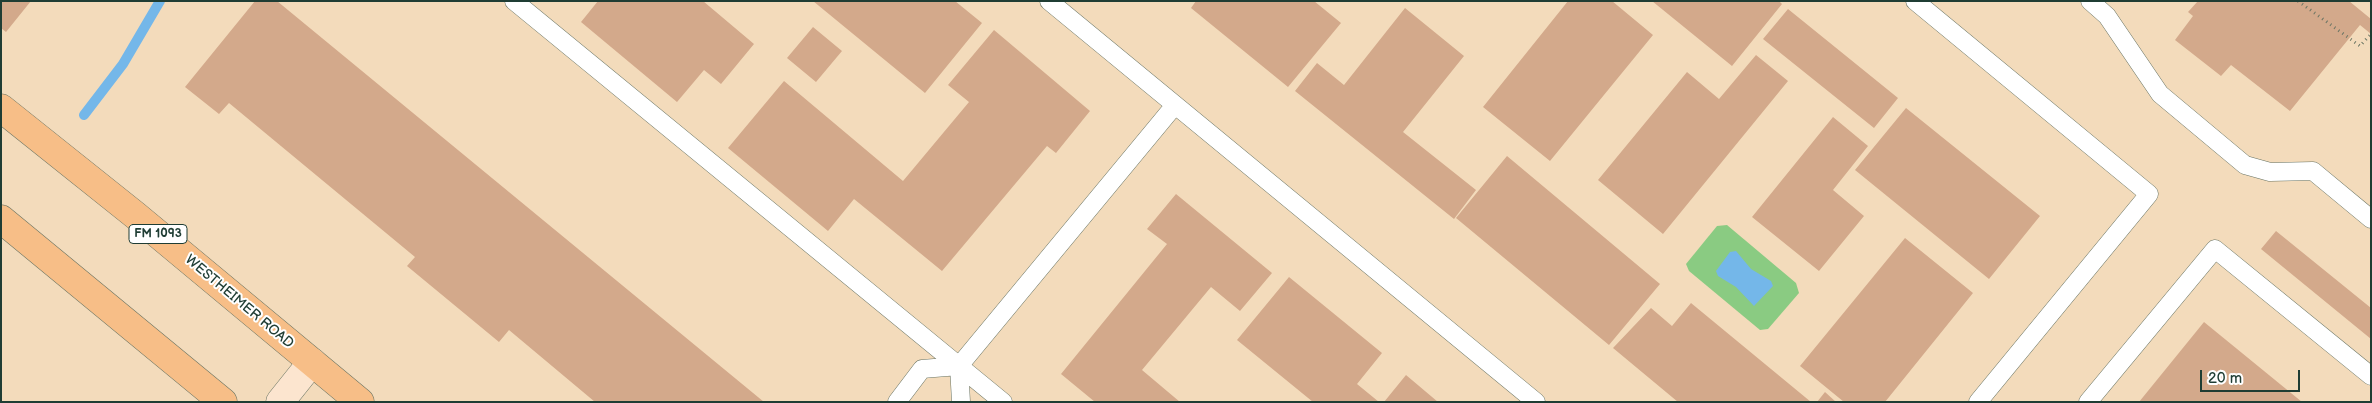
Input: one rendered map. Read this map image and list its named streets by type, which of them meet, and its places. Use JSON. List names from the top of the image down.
{
  "streets": {
    "main road": ["FM 1093", "WESTHEIMER ROAD"]
  },
  "scale_bar": "20 m"
}
